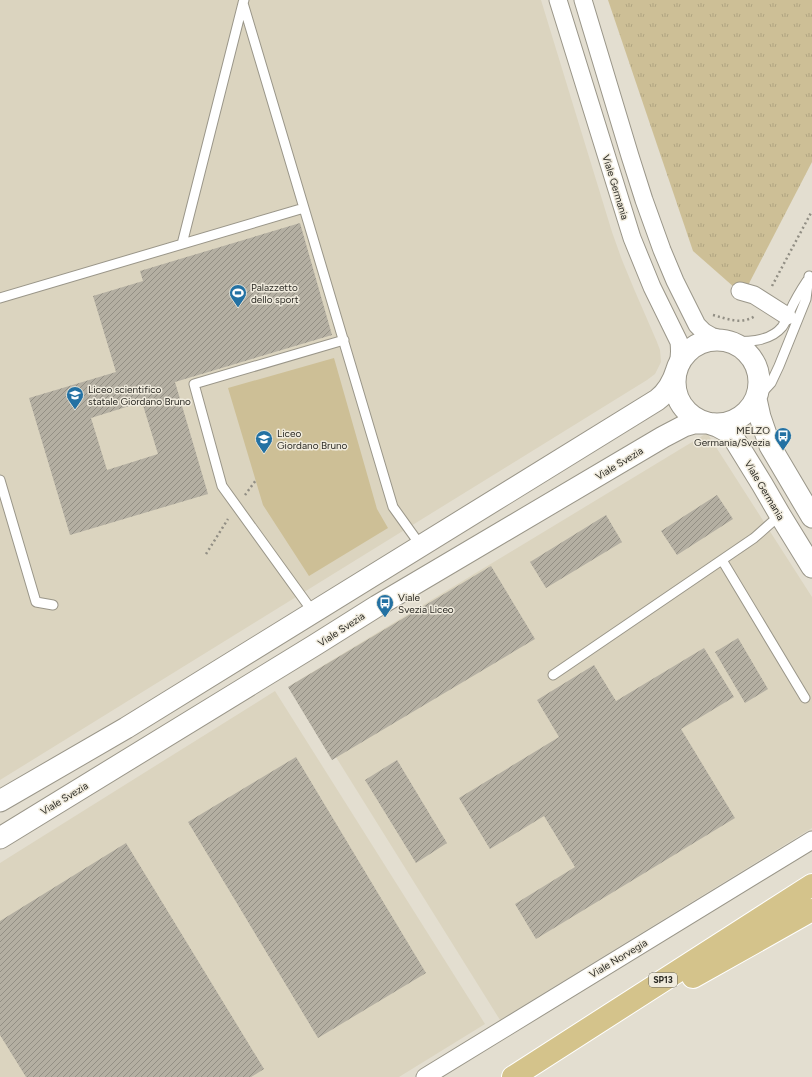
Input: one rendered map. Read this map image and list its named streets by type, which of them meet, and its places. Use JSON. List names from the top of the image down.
{
  "streets": {
    "main road": ["SP13"],
    "street": ["Viale Germania", "Viale Svezia", "Viale Norvegia"]
  },
  "crossings": [
    ["Viale Germania", "Viale Svezia"]
  ],
  "places": {
    "sports": ["Palazzetto dello sport"],
    "school or university": ["Liceo scientifico statale Giordano Bruno", "Liceo Giordano Bruno"],
    "bus stop": ["MELZO Germania/Svezia", "Viale Svezia Liceo"]
  }
}
